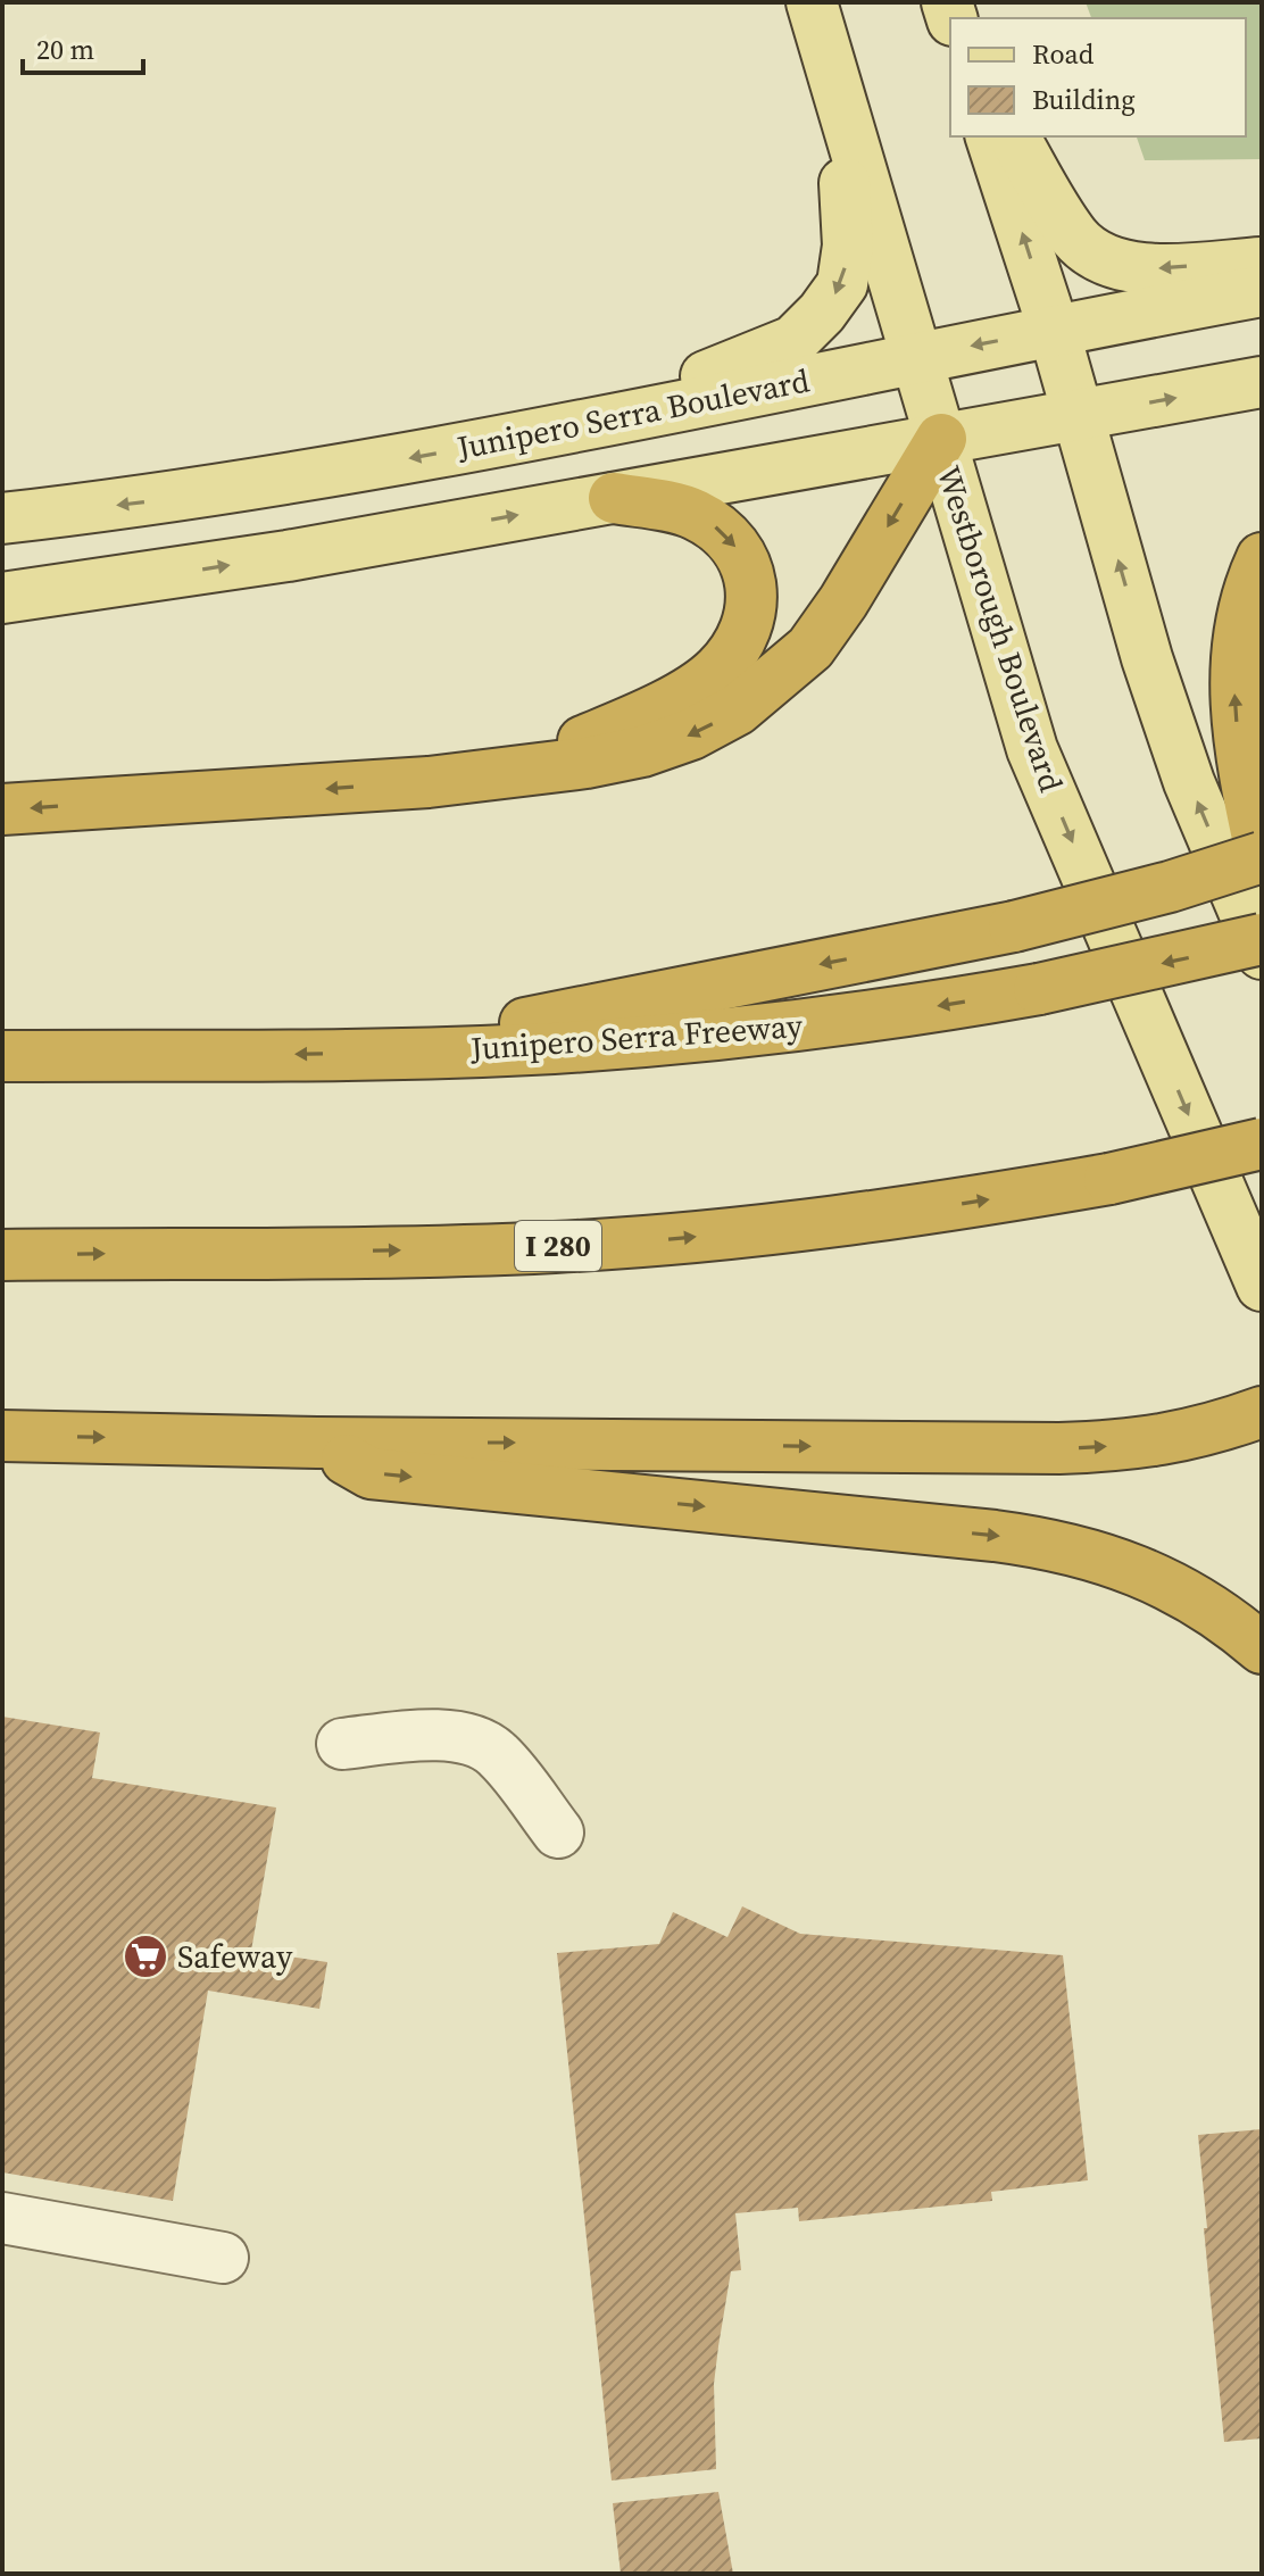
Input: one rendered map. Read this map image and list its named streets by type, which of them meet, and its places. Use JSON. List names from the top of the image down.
{
  "streets": {
    "highway": ["Junipero Serra Freeway", "I 280"],
    "main road": ["Junipero Serra Boulevard", "Westborough Boulevard"]
  },
  "crossings": [
    ["Junipero Serra Boulevard", "Westborough Boulevard"]
  ],
  "places": {
    "supermarket": ["Safeway"]
  },
  "legend": ["Road", "Building"],
  "scale_bar": "20 m"
}
